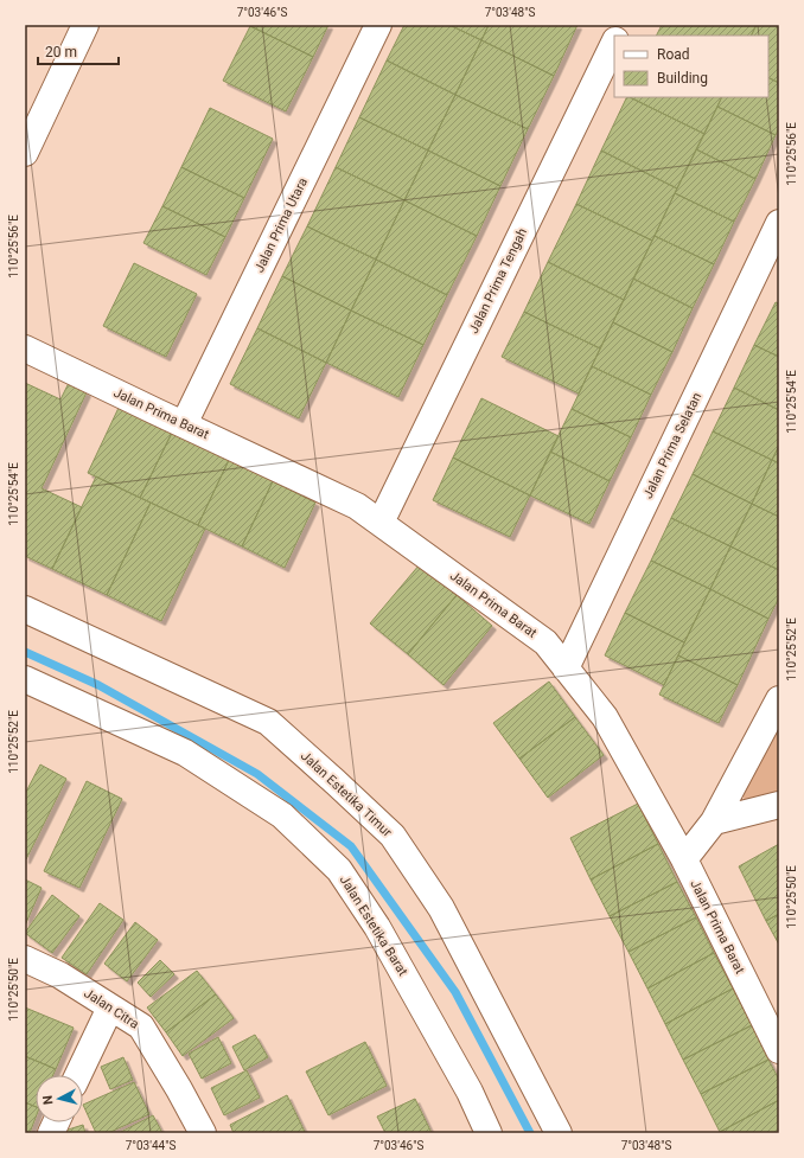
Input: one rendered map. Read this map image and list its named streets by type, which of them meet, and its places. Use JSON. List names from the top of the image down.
{
  "streets": {
    "street": [
      "Jalan Prima Utara",
      "Jalan Prima Tengah",
      "Jalan Prima Barat",
      "Jalan Prima Selatan",
      "Jalan Estetika Timur",
      "Jalan Estetika Barat",
      "Jalan Citra"
    ]
  },
  "crossings": [
    ["Jalan Prima Utara", "Jalan Prima Barat"],
    ["Jalan Prima Tengah", "Jalan Prima Barat"],
    ["Jalan Prima Barat", "Jalan Prima Selatan"]
  ],
  "legend": ["Road", "Building"],
  "scale_bar": "20 m",
  "north": "left",
  "coordinates": [
    "7°03'46\"S",
    "7°03'48\"S",
    "110°25'56\"E",
    "110°25'54\"E",
    "110°25'52\"E",
    "110°25'50\"E",
    "7°03'44\"S"
  ]
}
